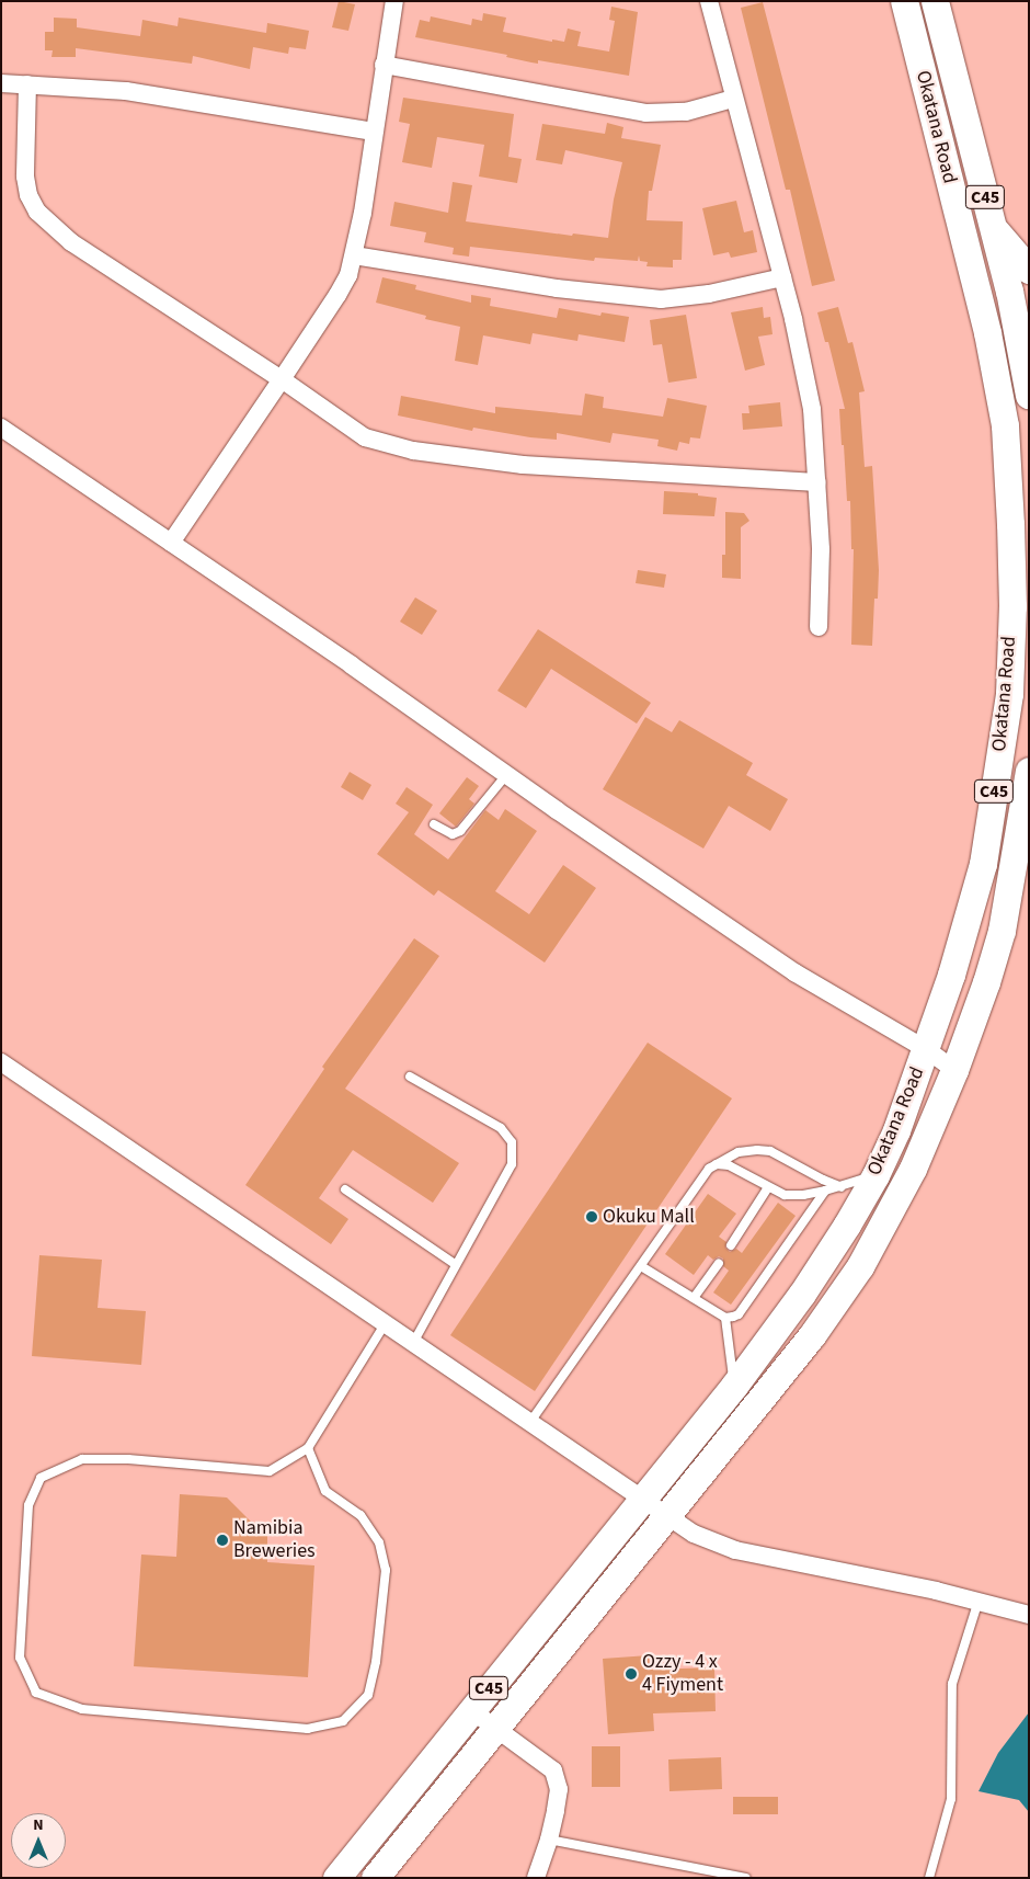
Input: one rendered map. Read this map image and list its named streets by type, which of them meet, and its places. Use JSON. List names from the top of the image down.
{
  "streets": {
    "main road": ["Okatana Road", "C45"]
  },
  "crossings": [
    ["Okatana Road", "C45"]
  ],
  "places": ["Okuku Mall", "Namibia Breweries", "Ozzy - 4 x 4 Fiyment"],
  "north": "top"
}
